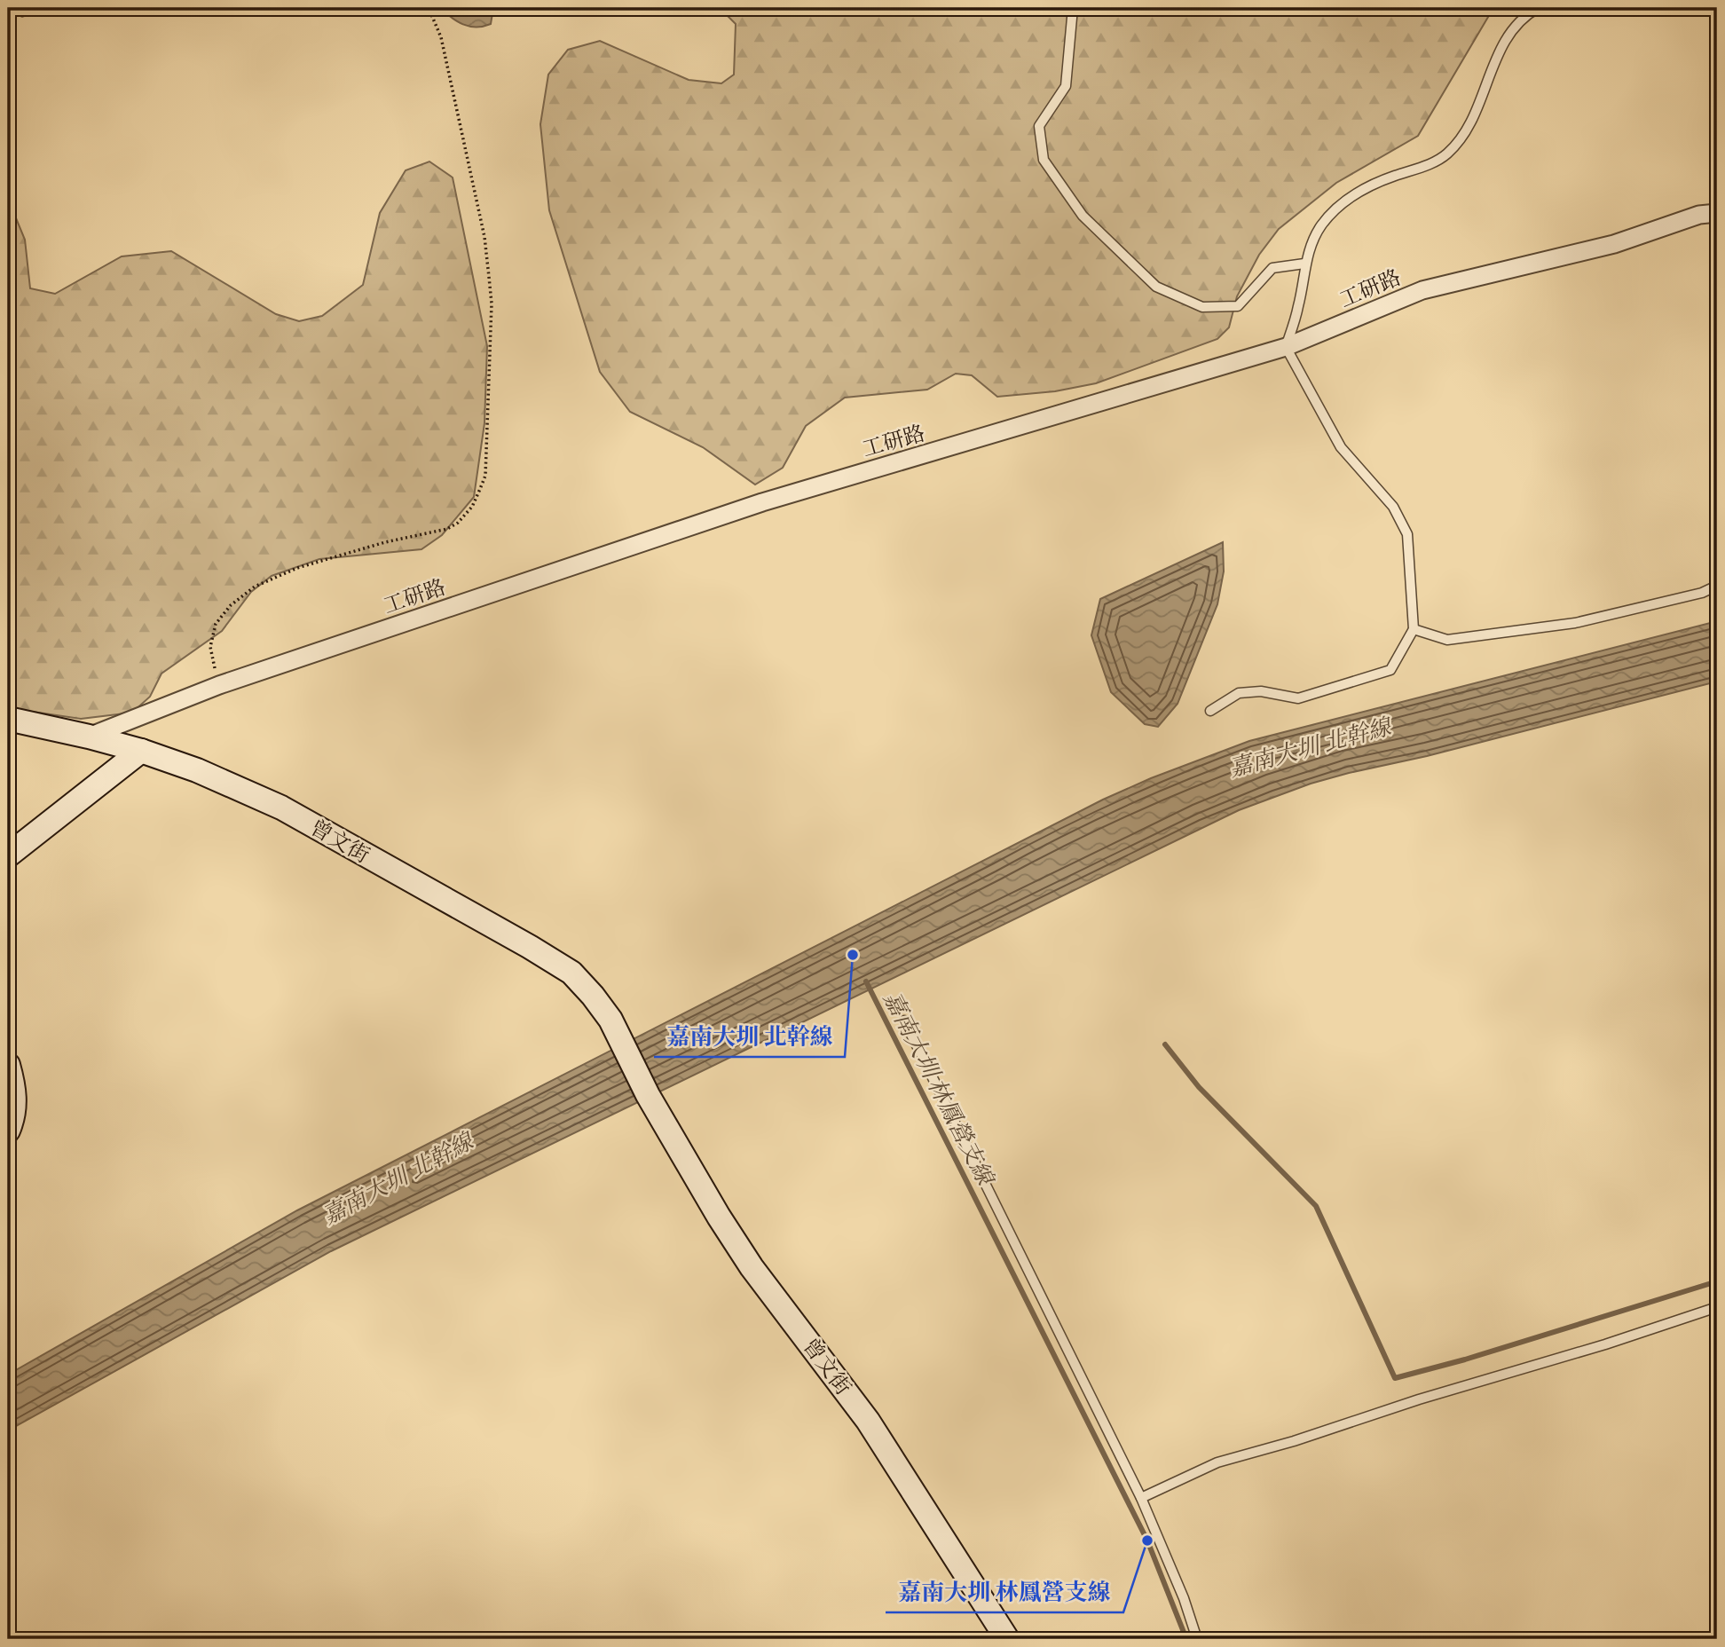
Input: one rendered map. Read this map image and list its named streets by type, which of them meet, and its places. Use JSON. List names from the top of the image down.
{
  "streets": {
    "main road": ["曾文街"],
    "street": ["工研路"]
  },
  "crossings": [
    ["工研路", "曾文街"]
  ],
  "water": ["嘉南大圳 北幹線", "嘉南大圳 林鳳營支線"],
  "places": ["嘉南大圳 北幹線", "嘉南大圳 林鳳營支線"]
}
